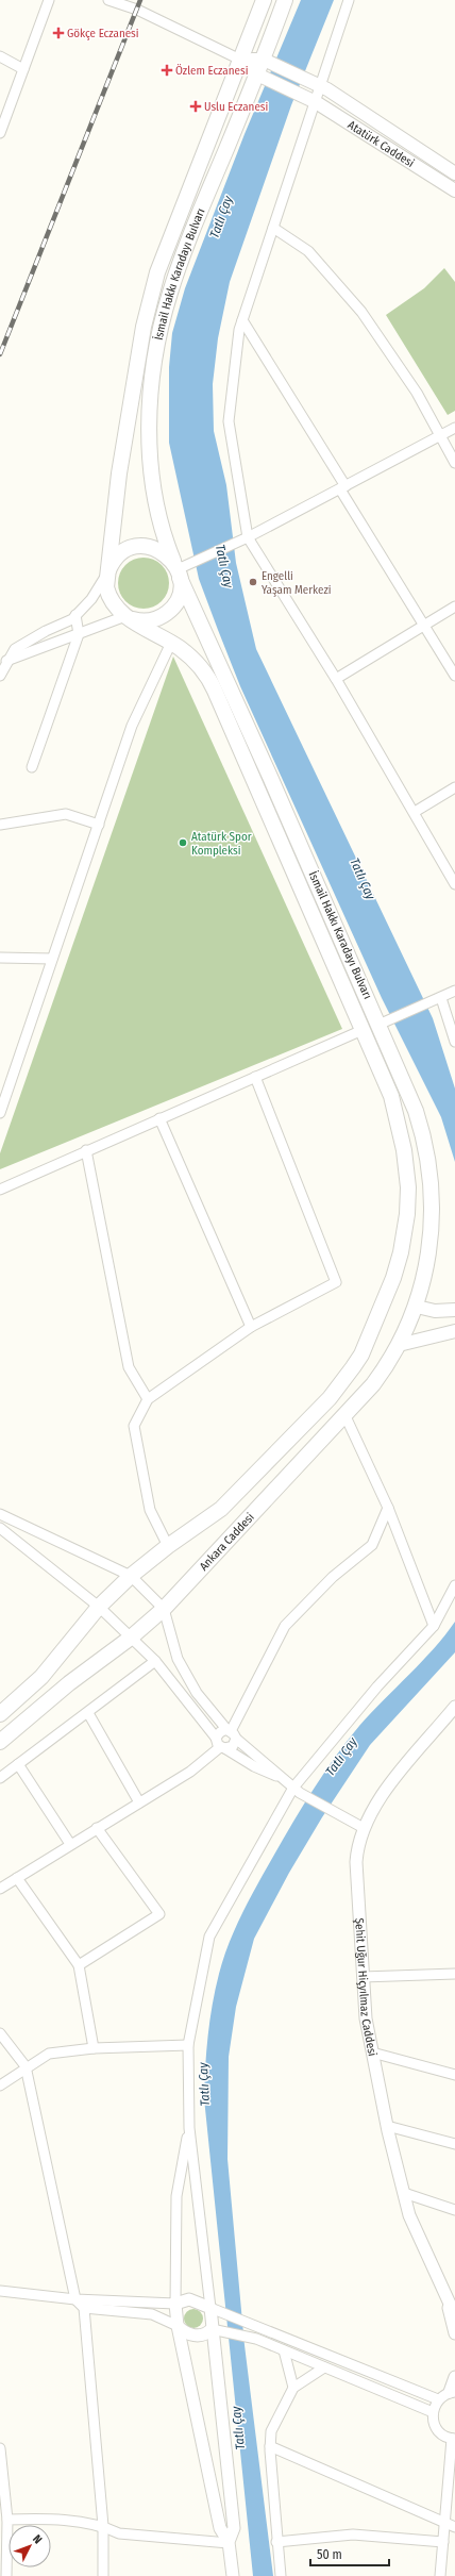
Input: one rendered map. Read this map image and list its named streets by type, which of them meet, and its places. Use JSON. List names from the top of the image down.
{
  "streets": {
    "highway": ["İsmail Hakkı Karadayı Bulvarı", "Ankara Caddesi"],
    "main road": ["Atatürk Caddesi"],
    "street": ["Şehit Uğur Hiçyılmaz Caddesi"]
  },
  "crossings": [
    ["Atatürk Caddesi", "İsmail Hakkı Karadayı Bulvarı"],
    ["İsmail Hakkı Karadayı Bulvarı", "Ankara Caddesi"]
  ],
  "water": ["Tatlı Çay"],
  "places": {
    "health": ["Gökçe Eczanesi", "Özlem Eczanesi", "Uslu Eczanesi"],
    "other": ["Engelli Yaşam Merkezi", "Atatürk Spor Kompleksi"]
  },
  "scale_bar": "50 m",
  "north": "top right"
}
